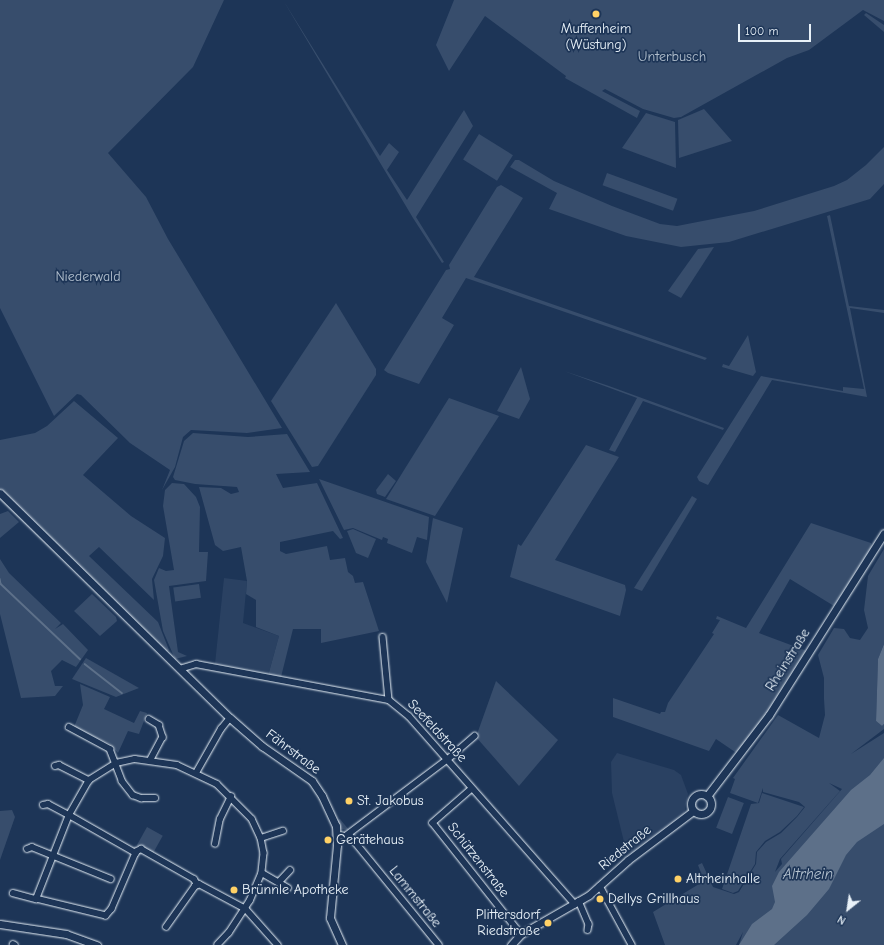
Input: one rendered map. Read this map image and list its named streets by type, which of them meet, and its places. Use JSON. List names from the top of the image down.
{
  "streets": {
    "main road": ["Rheinstraße", "Fährstraße", "Riedstraße"],
    "street": ["Seefeldstraße", "Schützenstraße", "Lammstraße"]
  },
  "crossings": [
    ["Rheinstraße", "Riedstraße"],
    ["Seefeldstraße", "Fährstraße"],
    ["Seefeldstraße", "Riedstraße"],
    ["Seefeldstraße", "Schützenstraße"],
    ["Riedstraße", "Schützenstraße"]
  ],
  "water": ["Altrhein"],
  "parks": ["Unterbusch", "Niederwald"],
  "places": [
    "Muffenheim (Wüstung)",
    "St. Jakobus",
    "Gerätehaus",
    "Altrheinhalle",
    "Brünnle Apotheke",
    "Dellys Grillhaus",
    "Plittersdorf Riedstraße"
  ],
  "scale_bar": "100 m",
  "north": "bottom left"
}
